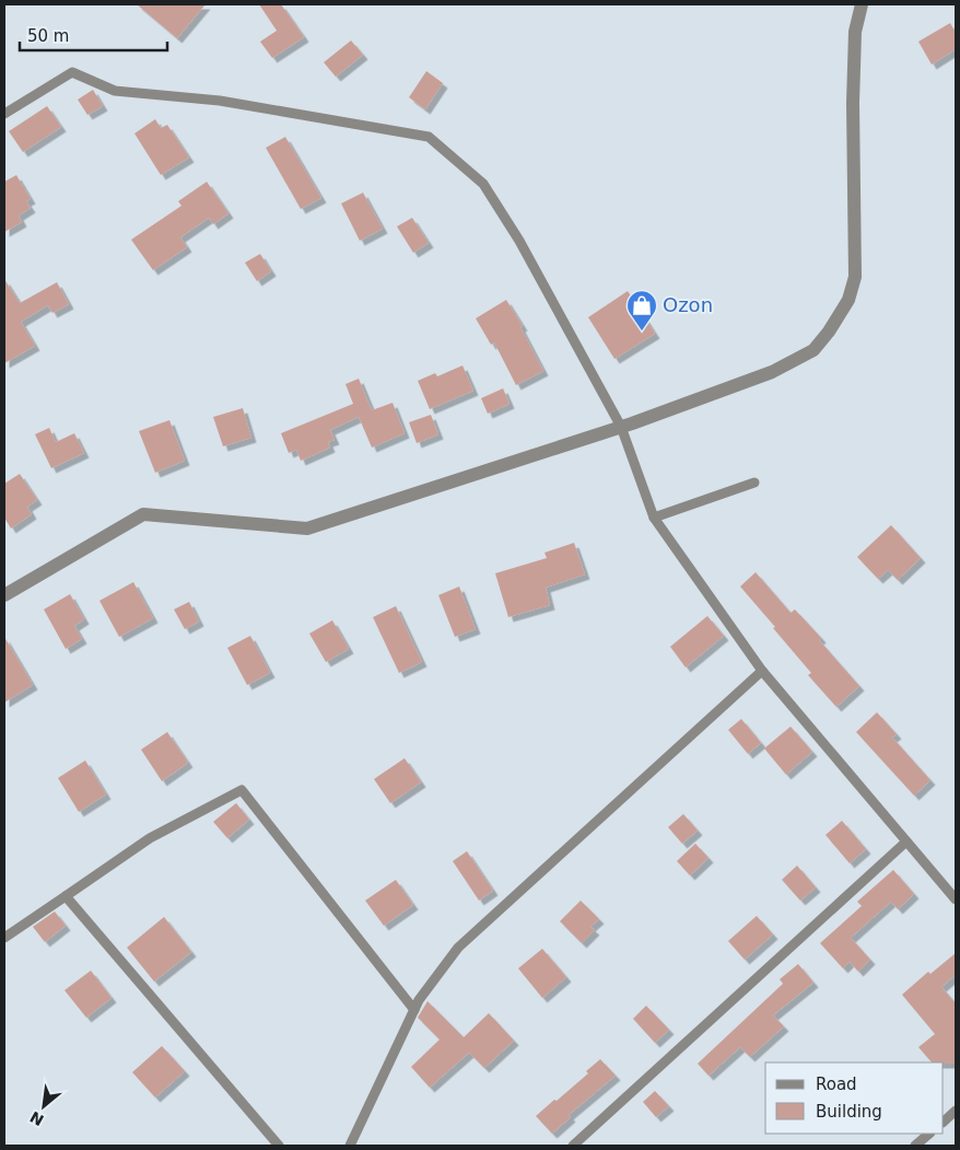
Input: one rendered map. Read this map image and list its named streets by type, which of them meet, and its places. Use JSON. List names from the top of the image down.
{
  "places": {
    "shop": ["Ozon"]
  },
  "legend": ["Road", "Building"],
  "scale_bar": "50 m",
  "north": "bottom left"
}
